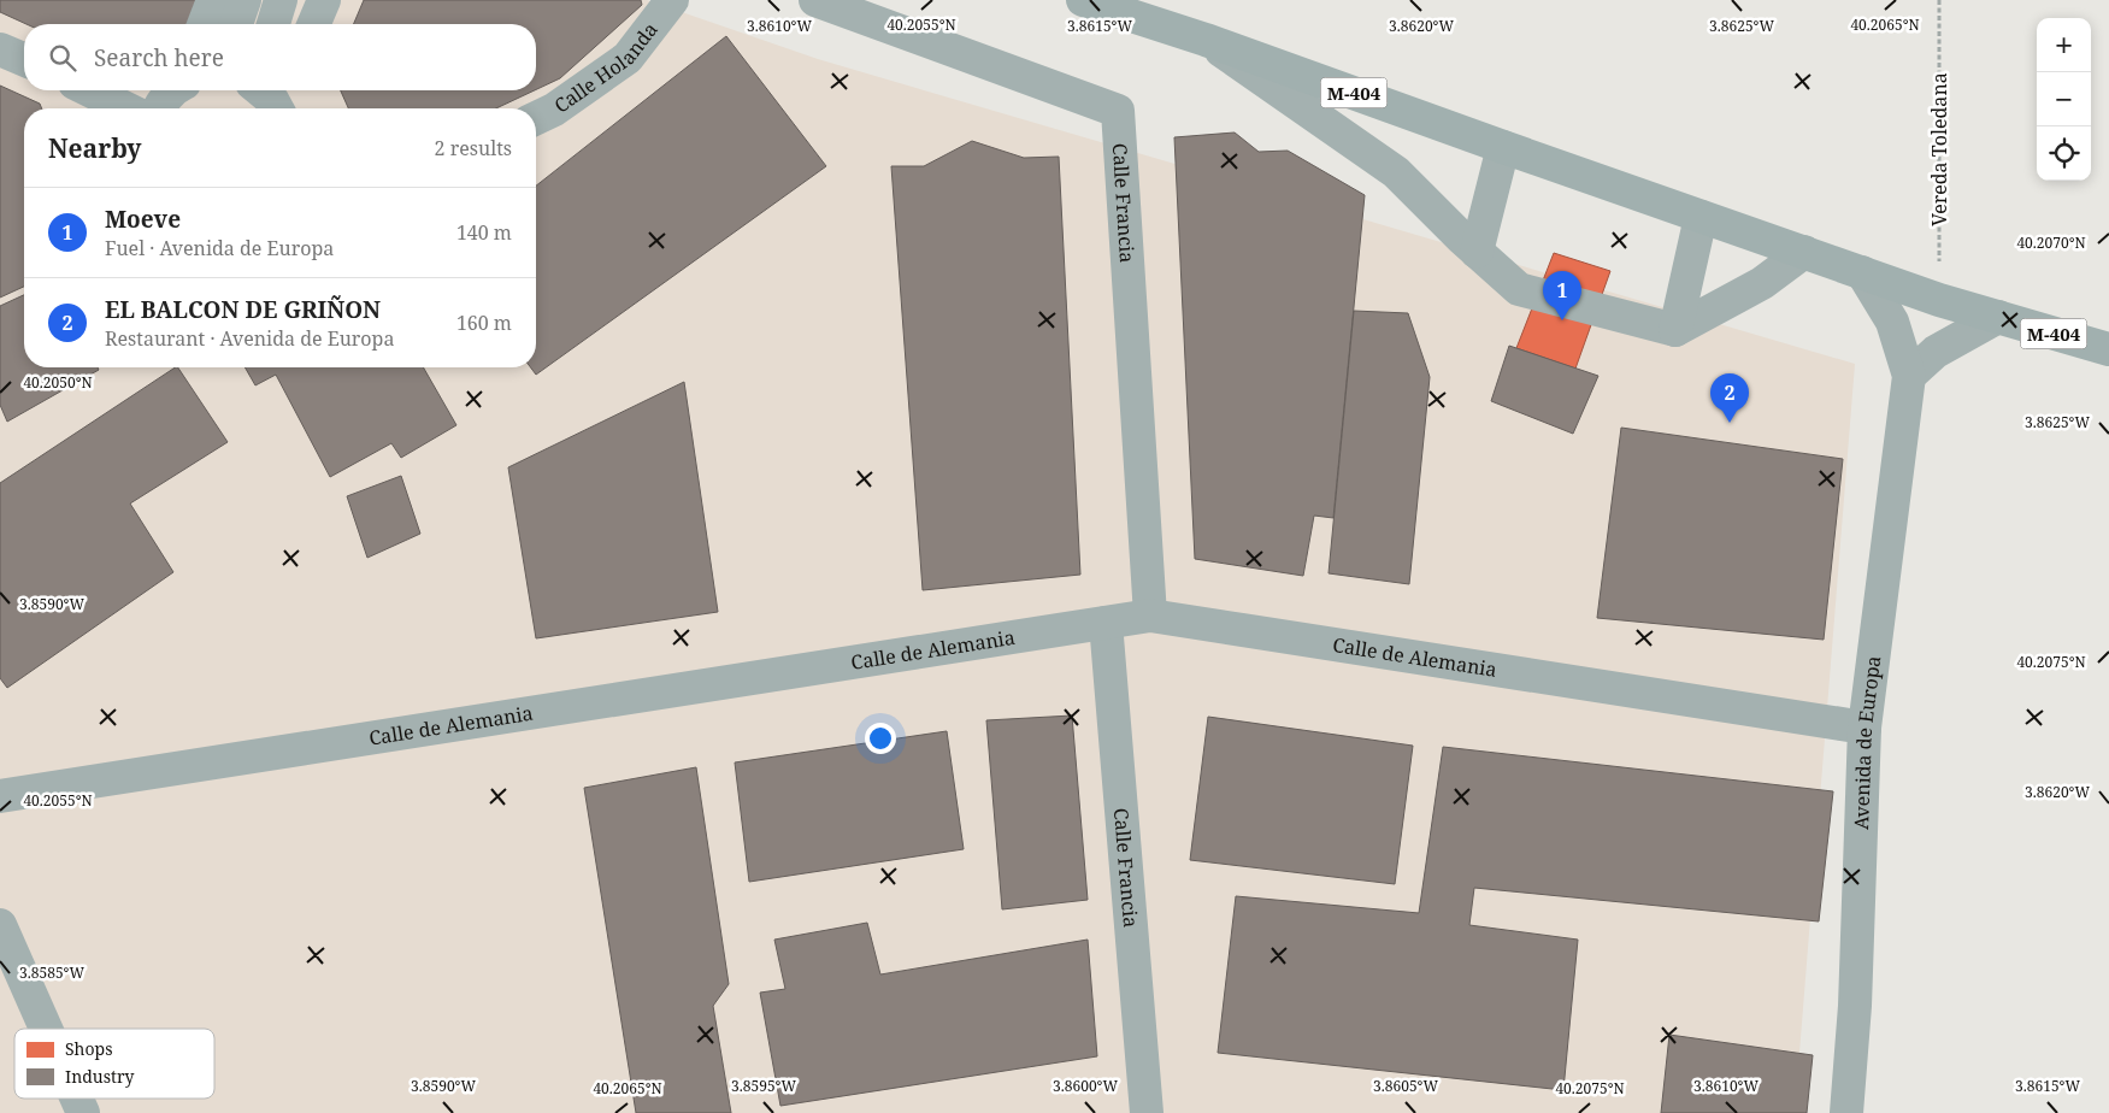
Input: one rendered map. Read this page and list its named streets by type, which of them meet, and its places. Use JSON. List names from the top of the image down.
{
  "streets": {
    "main road": ["M-404"],
    "street": [
      "Calle Holanda",
      "Calle Francia",
      "Calle de Alemania",
      "Avenida de Europa"
    ],
    "path": ["Vereda Toledana"]
  },
  "crossings": [
    ["M-404", "Vereda Toledana"],
    ["M-404", "Avenida de Europa"],
    ["Calle Francia", "Calle de Alemania"],
    ["Calle de Alemania", "Avenida de Europa"]
  ],
  "legend": ["Shops", "Industry"],
  "page": {
    "map_buttons": ["+", "−"],
    "search": "Search here",
    "heading": ["Nearby", "2 results"],
    "list": [
      {
        "mark": "1",
        "name": "Moeve",
        "note": "Fuel · Avenida de Europa",
        "value": "140 m"
      },
      {
        "mark": "2",
        "name": "EL BALCON DE GRIÑON",
        "note": "Restaurant · Avenida de Europa",
        "value": "160 m"
      }
    ],
    "pins": ["1", "2"]
  },
  "coordinates": [
    "40.2055°N",
    "40.2065°N",
    "3.8610°W",
    "3.8615°W",
    "3.8620°W",
    "3.8625°W",
    "40.2070°N",
    "40.2050°N",
    "3.8590°W",
    "40.2075°N",
    "3.8585°W",
    "3.8595°W",
    "3.8600°W",
    "3.8605°W"
  ]
}
